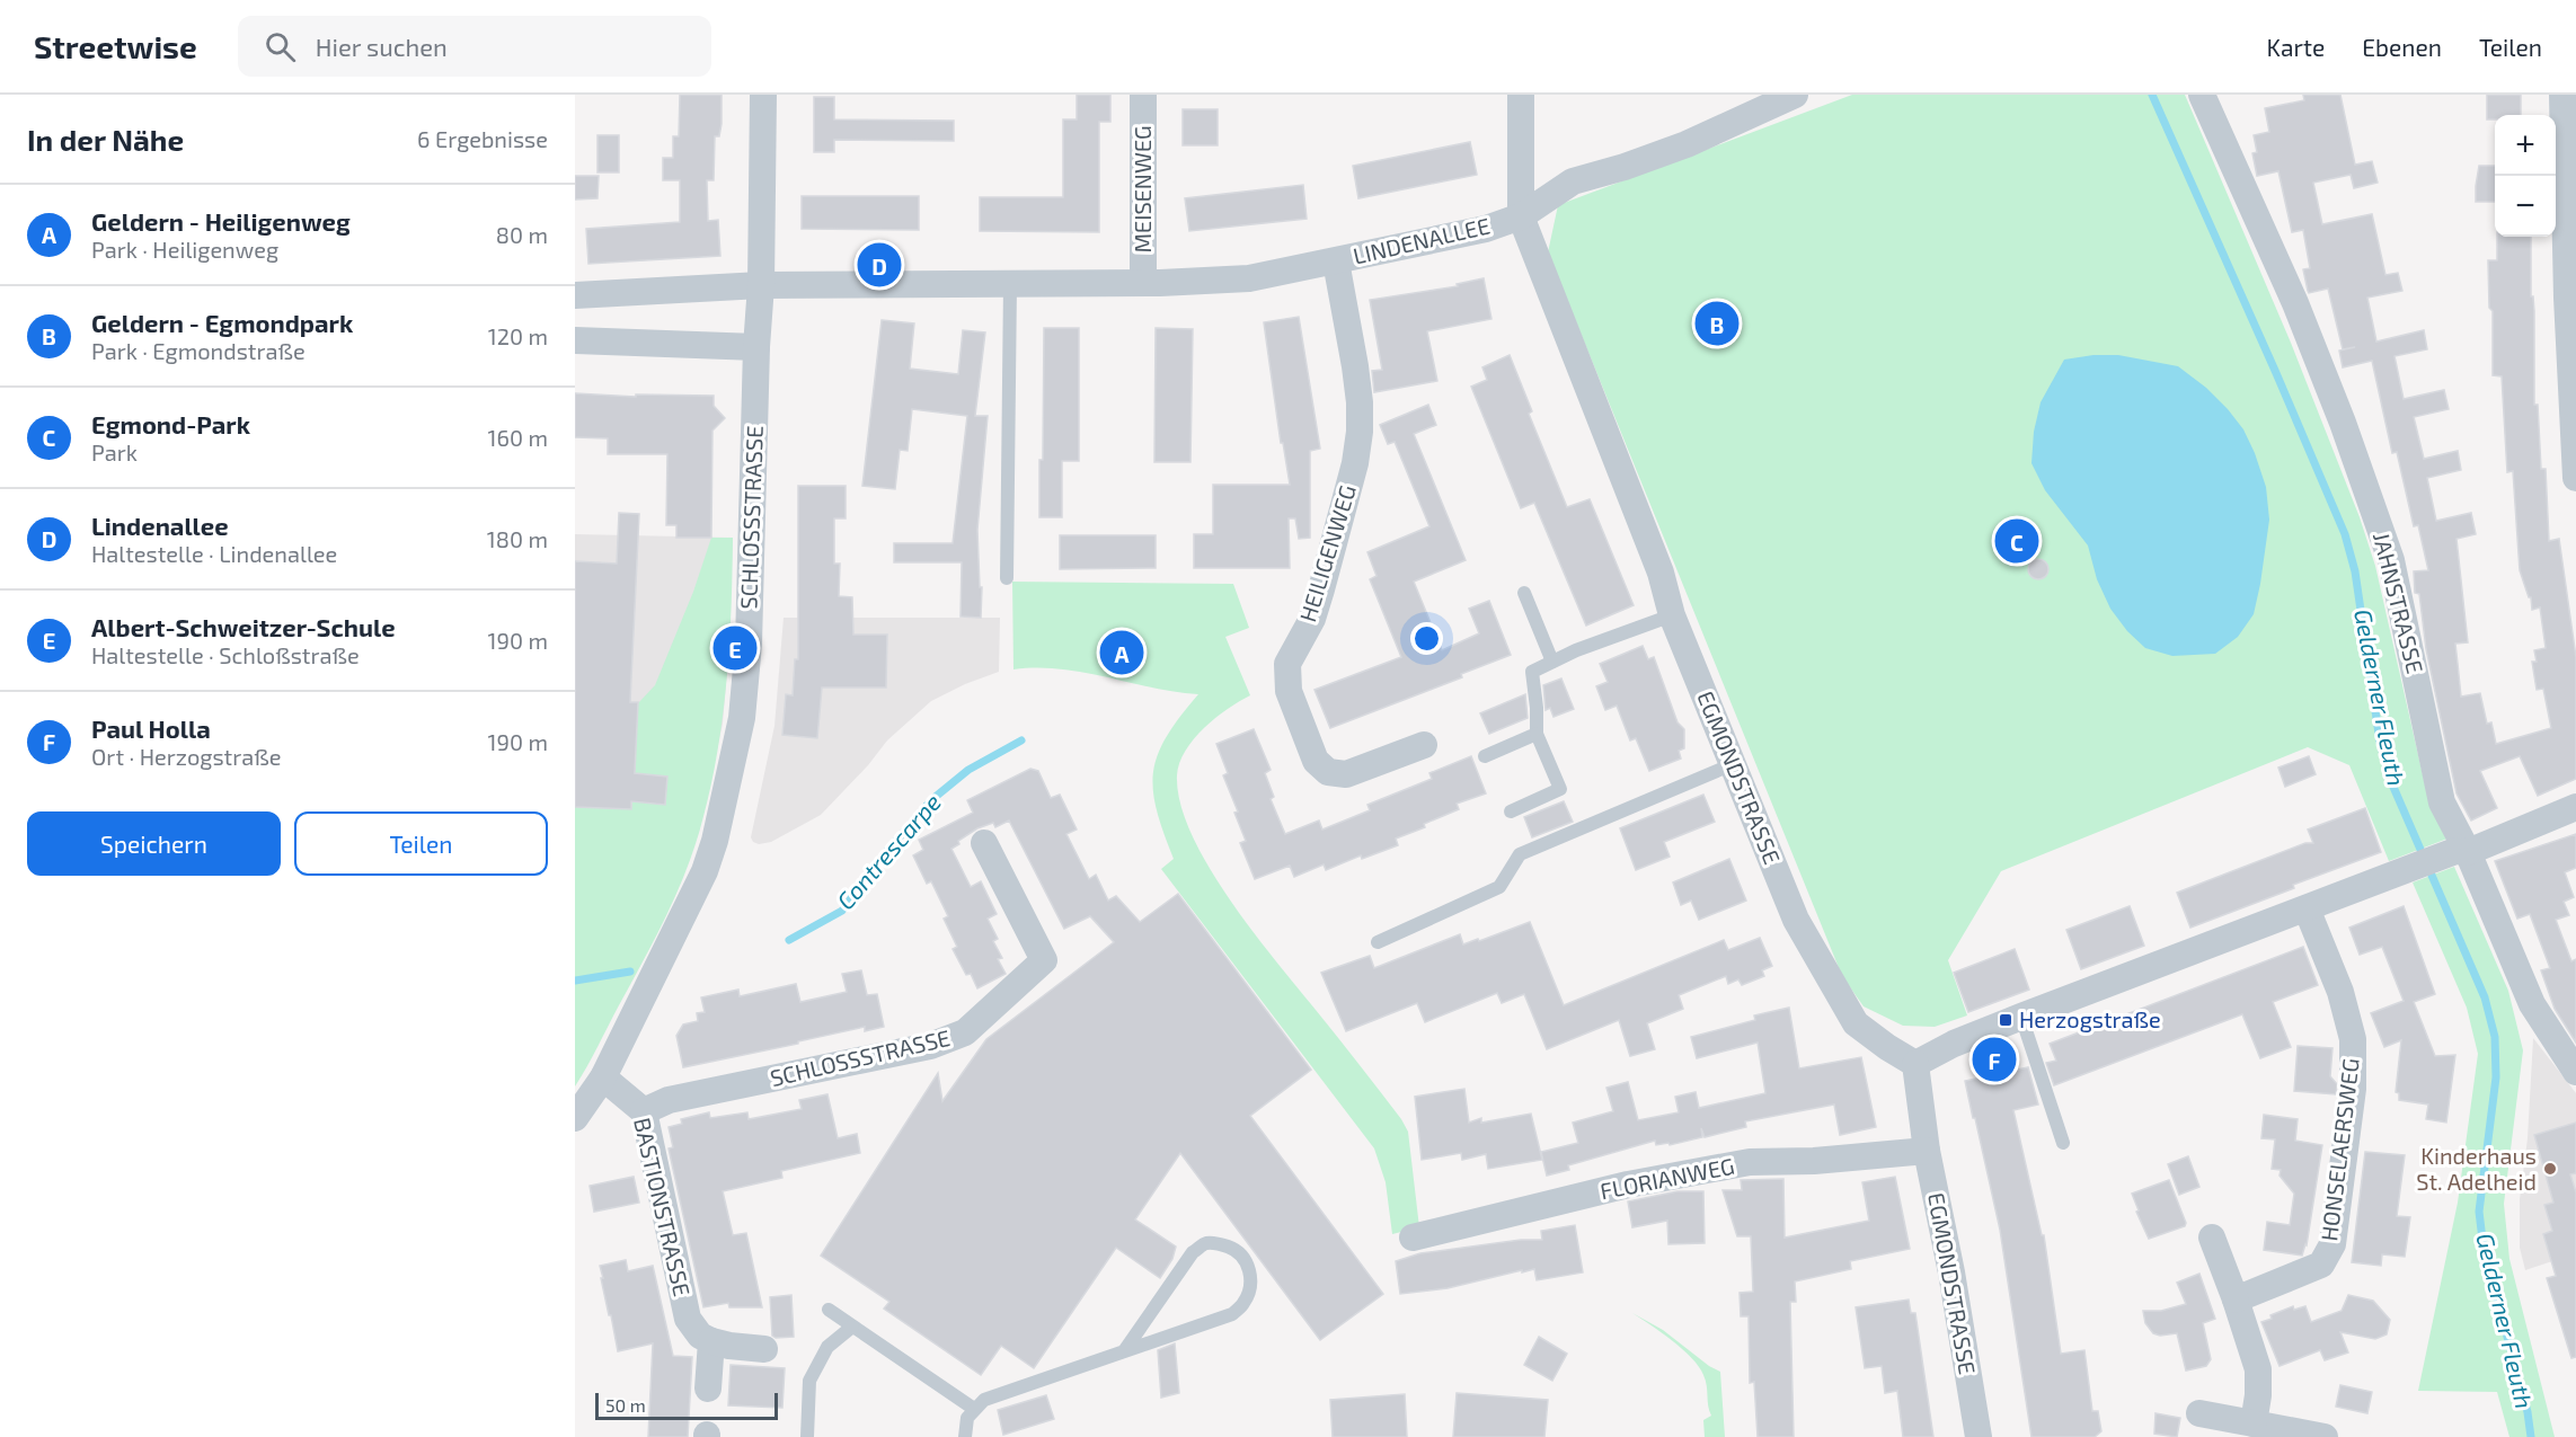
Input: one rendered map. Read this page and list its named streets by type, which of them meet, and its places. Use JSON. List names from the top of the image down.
{
  "streets": {
    "street": [
      "MEISENWEG",
      "LINDENALLEE",
      "SCHLOSSSTRASSE",
      "HEILIGENWEG",
      "JAHNSTRASSE",
      "EGMONDSTRASSE",
      "HONSELAERSWEG",
      "FLORIANWEG",
      "BASTIONSTRASSE"
    ]
  },
  "crossings": [
    ["MEISENWEG", "LINDENALLEE"],
    ["LINDENALLEE", "SCHLOSSSTRASSE"],
    ["LINDENALLEE", "HEILIGENWEG"],
    ["LINDENALLEE", "EGMONDSTRASSE"],
    ["SCHLOSSSTRASSE", "BASTIONSTRASSE"],
    ["EGMONDSTRASSE", "FLORIANWEG"]
  ],
  "water": ["Gelderner Fleuth", "Contrescarpe"],
  "places": {
    "transit": ["Herzogstraße"],
    "other": ["Kinderhaus St. Adelheid"]
  },
  "scale_bar": "50 m",
  "page": {
    "header": "Streetwise",
    "search": "Hier suchen",
    "nav": ["Karte", "Ebenen", "Teilen"],
    "heading": ["In der Nähe", "6 Ergebnisse"],
    "map_buttons": ["+", "−"],
    "list": [
      {
        "mark": "A",
        "name": "Geldern - Heiligenweg",
        "note": "Park · Heiligenweg",
        "value": "80 m"
      },
      {
        "mark": "B",
        "name": "Geldern - Egmondpark",
        "note": "Park · Egmondstraße",
        "value": "120 m"
      },
      {
        "mark": "C",
        "name": "Egmond-Park",
        "note": "Park",
        "value": "160 m"
      },
      {
        "mark": "D",
        "name": "Lindenallee",
        "note": "Haltestelle · Lindenallee",
        "value": "180 m"
      },
      {
        "mark": "E",
        "name": "Albert-Schweitzer-Schule",
        "note": "Haltestelle · Schloßstraße",
        "value": "190 m"
      },
      {
        "mark": "F",
        "name": "Paul Holla",
        "note": "Ort · Herzogstraße",
        "value": "190 m"
      }
    ],
    "pins": [
      "D",
      "B",
      "C",
      "E",
      "A",
      "F"
    ],
    "buttons": ["Speichern", "Teilen"],
    "scale": "50 m"
  }
}
